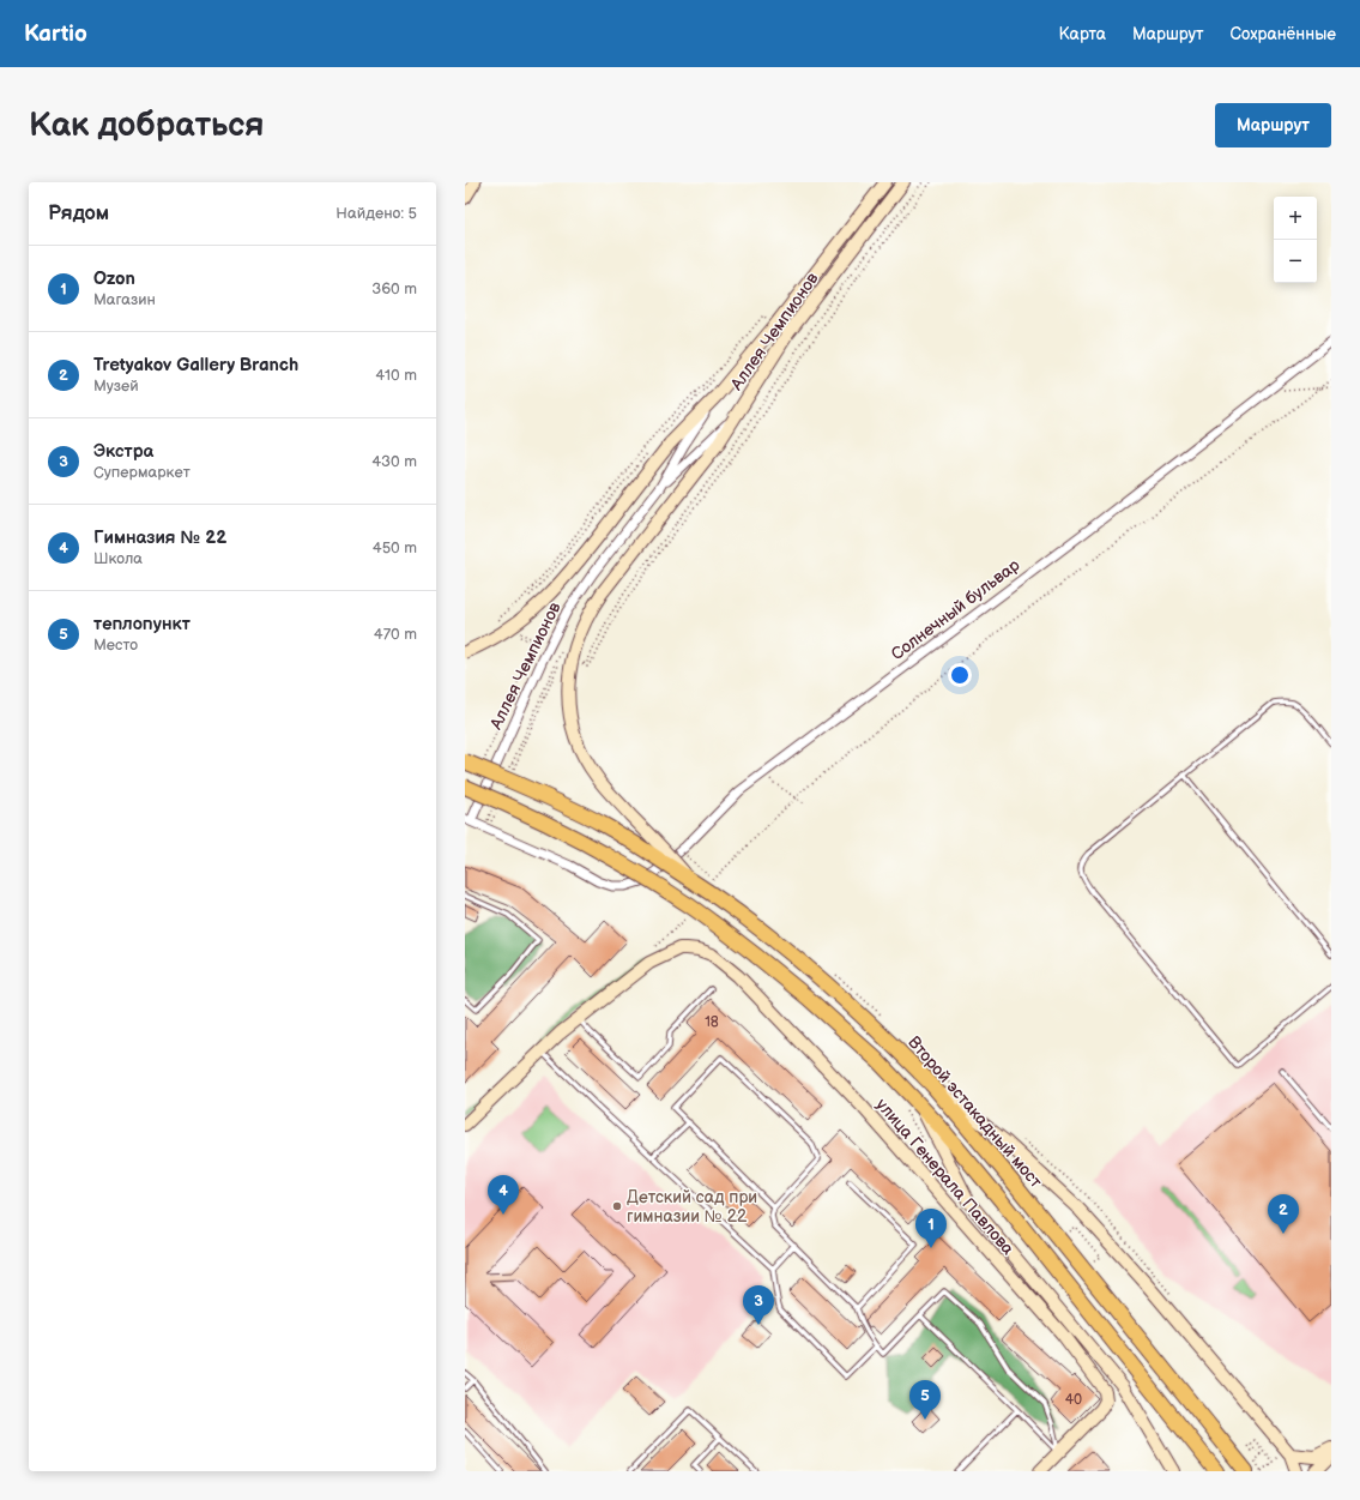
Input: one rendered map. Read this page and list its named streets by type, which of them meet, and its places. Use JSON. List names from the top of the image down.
{
  "streets": {
    "main road": ["Аллея Чемпионов", "Второй эстакадный мост", "улица Генерала Павлова"],
    "street": ["Солнечный бульвар"]
  },
  "crossings": [
    ["Аллея Чемпионов", "Солнечный бульвар"]
  ],
  "places": ["Детский сад при гимназии № 22"],
  "house_numbers": ["18", "40"],
  "page": {
    "header": "Kartio",
    "nav": ["Карта", "Маршрут", "Сохранённые"],
    "buttons": "Маршрут",
    "title": "Как добраться",
    "heading": ["Рядом", "Найдено: 5"],
    "map_buttons": ["+", "−"],
    "list": [
      {
        "mark": "1",
        "name": "Ozon",
        "note": "Магазин",
        "value": "360 m"
      },
      {
        "mark": "2",
        "name": "Tretyakov Gallery Branch",
        "note": "Музей",
        "value": "410 m"
      },
      {
        "mark": "3",
        "name": "Экстра",
        "note": "Супермаркет",
        "value": "430 m"
      },
      {
        "mark": "4",
        "name": "Гимназия № 22",
        "note": "Школа",
        "value": "450 m"
      },
      {
        "mark": "5",
        "name": "теплопункт",
        "note": "Место",
        "value": "470 m"
      }
    ],
    "pins": [
      "4",
      "2",
      "1",
      "3",
      "5"
    ]
  }
}
